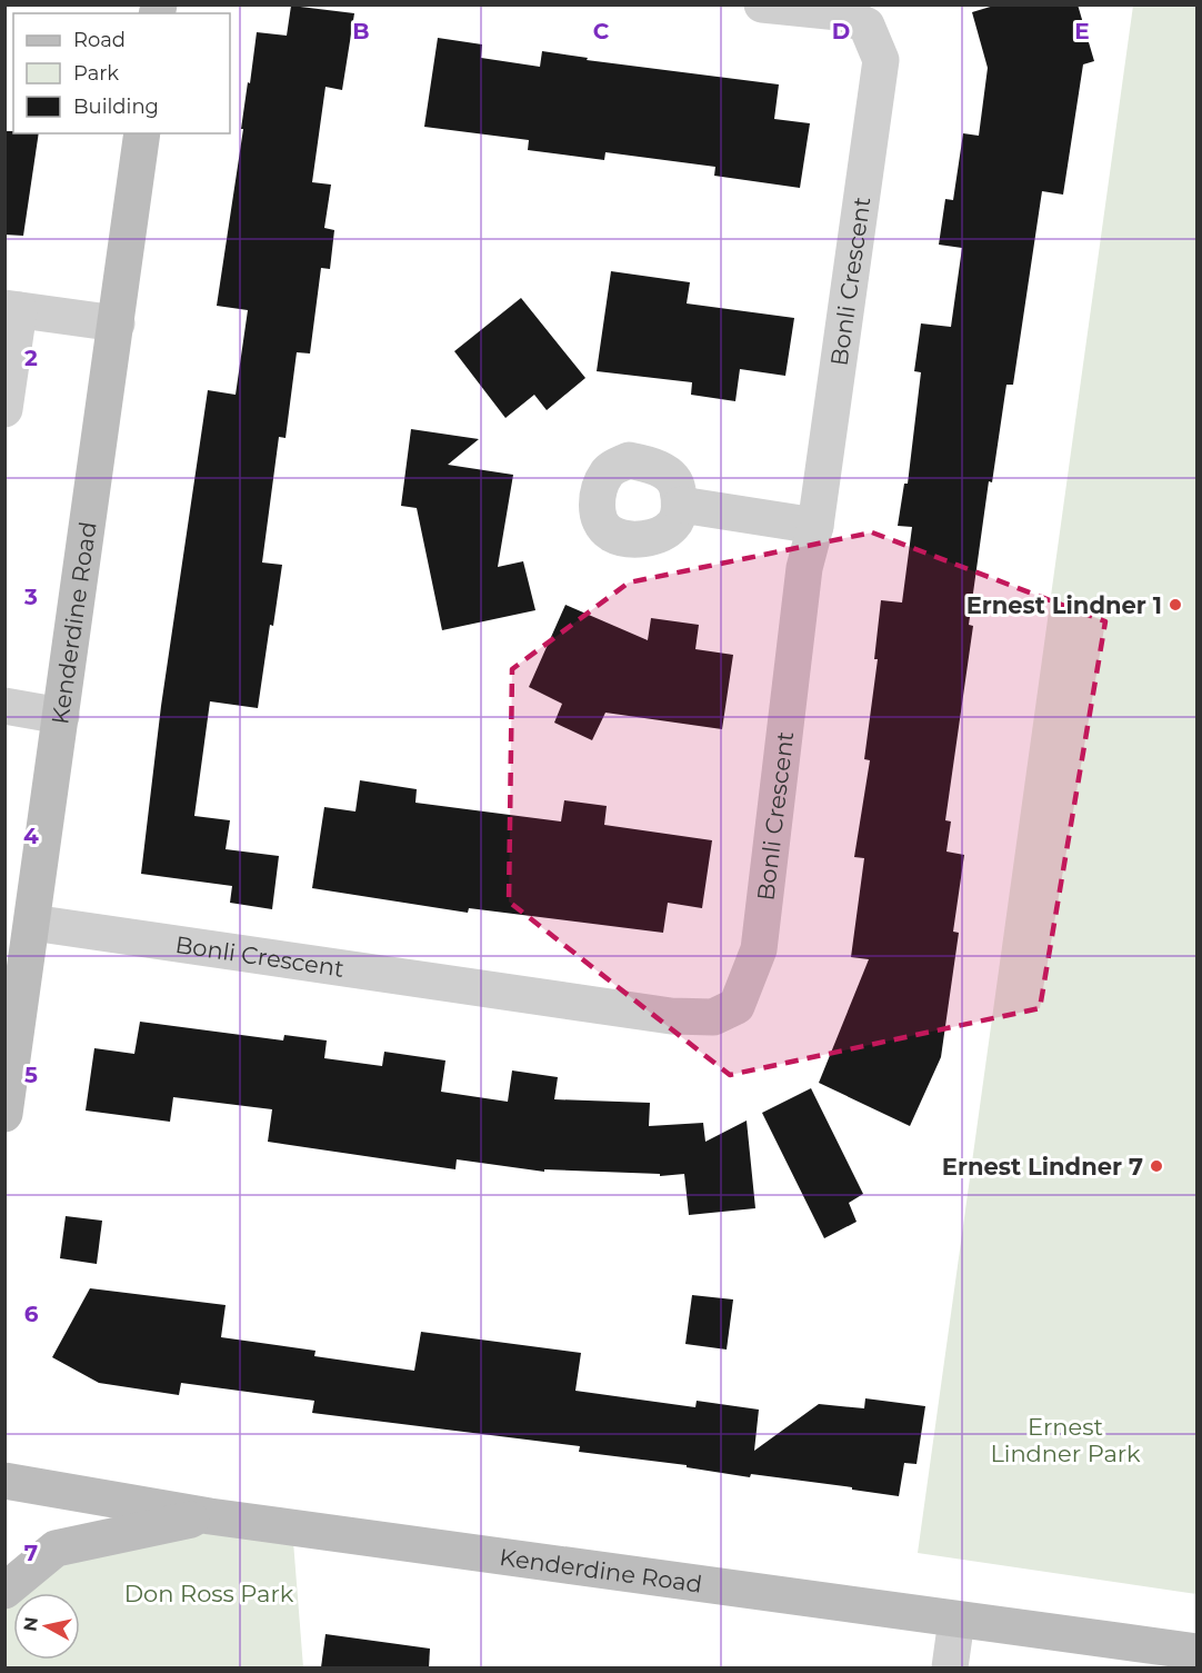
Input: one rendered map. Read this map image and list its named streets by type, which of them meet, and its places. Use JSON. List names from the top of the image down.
{
  "streets": {
    "street": ["Bonli Crescent", "Kenderdine Road"]
  },
  "crossings": [
    ["Bonli Crescent", "Kenderdine Road"]
  ],
  "parks": ["Ernest Lindner Park", "Don Ross Park"],
  "places": ["Ernest Lindner 1", "Ernest Lindner 7"],
  "legend": ["Road", "Park", "Building"],
  "north": "left",
  "grid": {
    "columns": [
      "B",
      "C",
      "D",
      "E"
    ],
    "rows": [
      "2",
      "3",
      "4",
      "5",
      "6",
      "7"
    ]
  }
}
